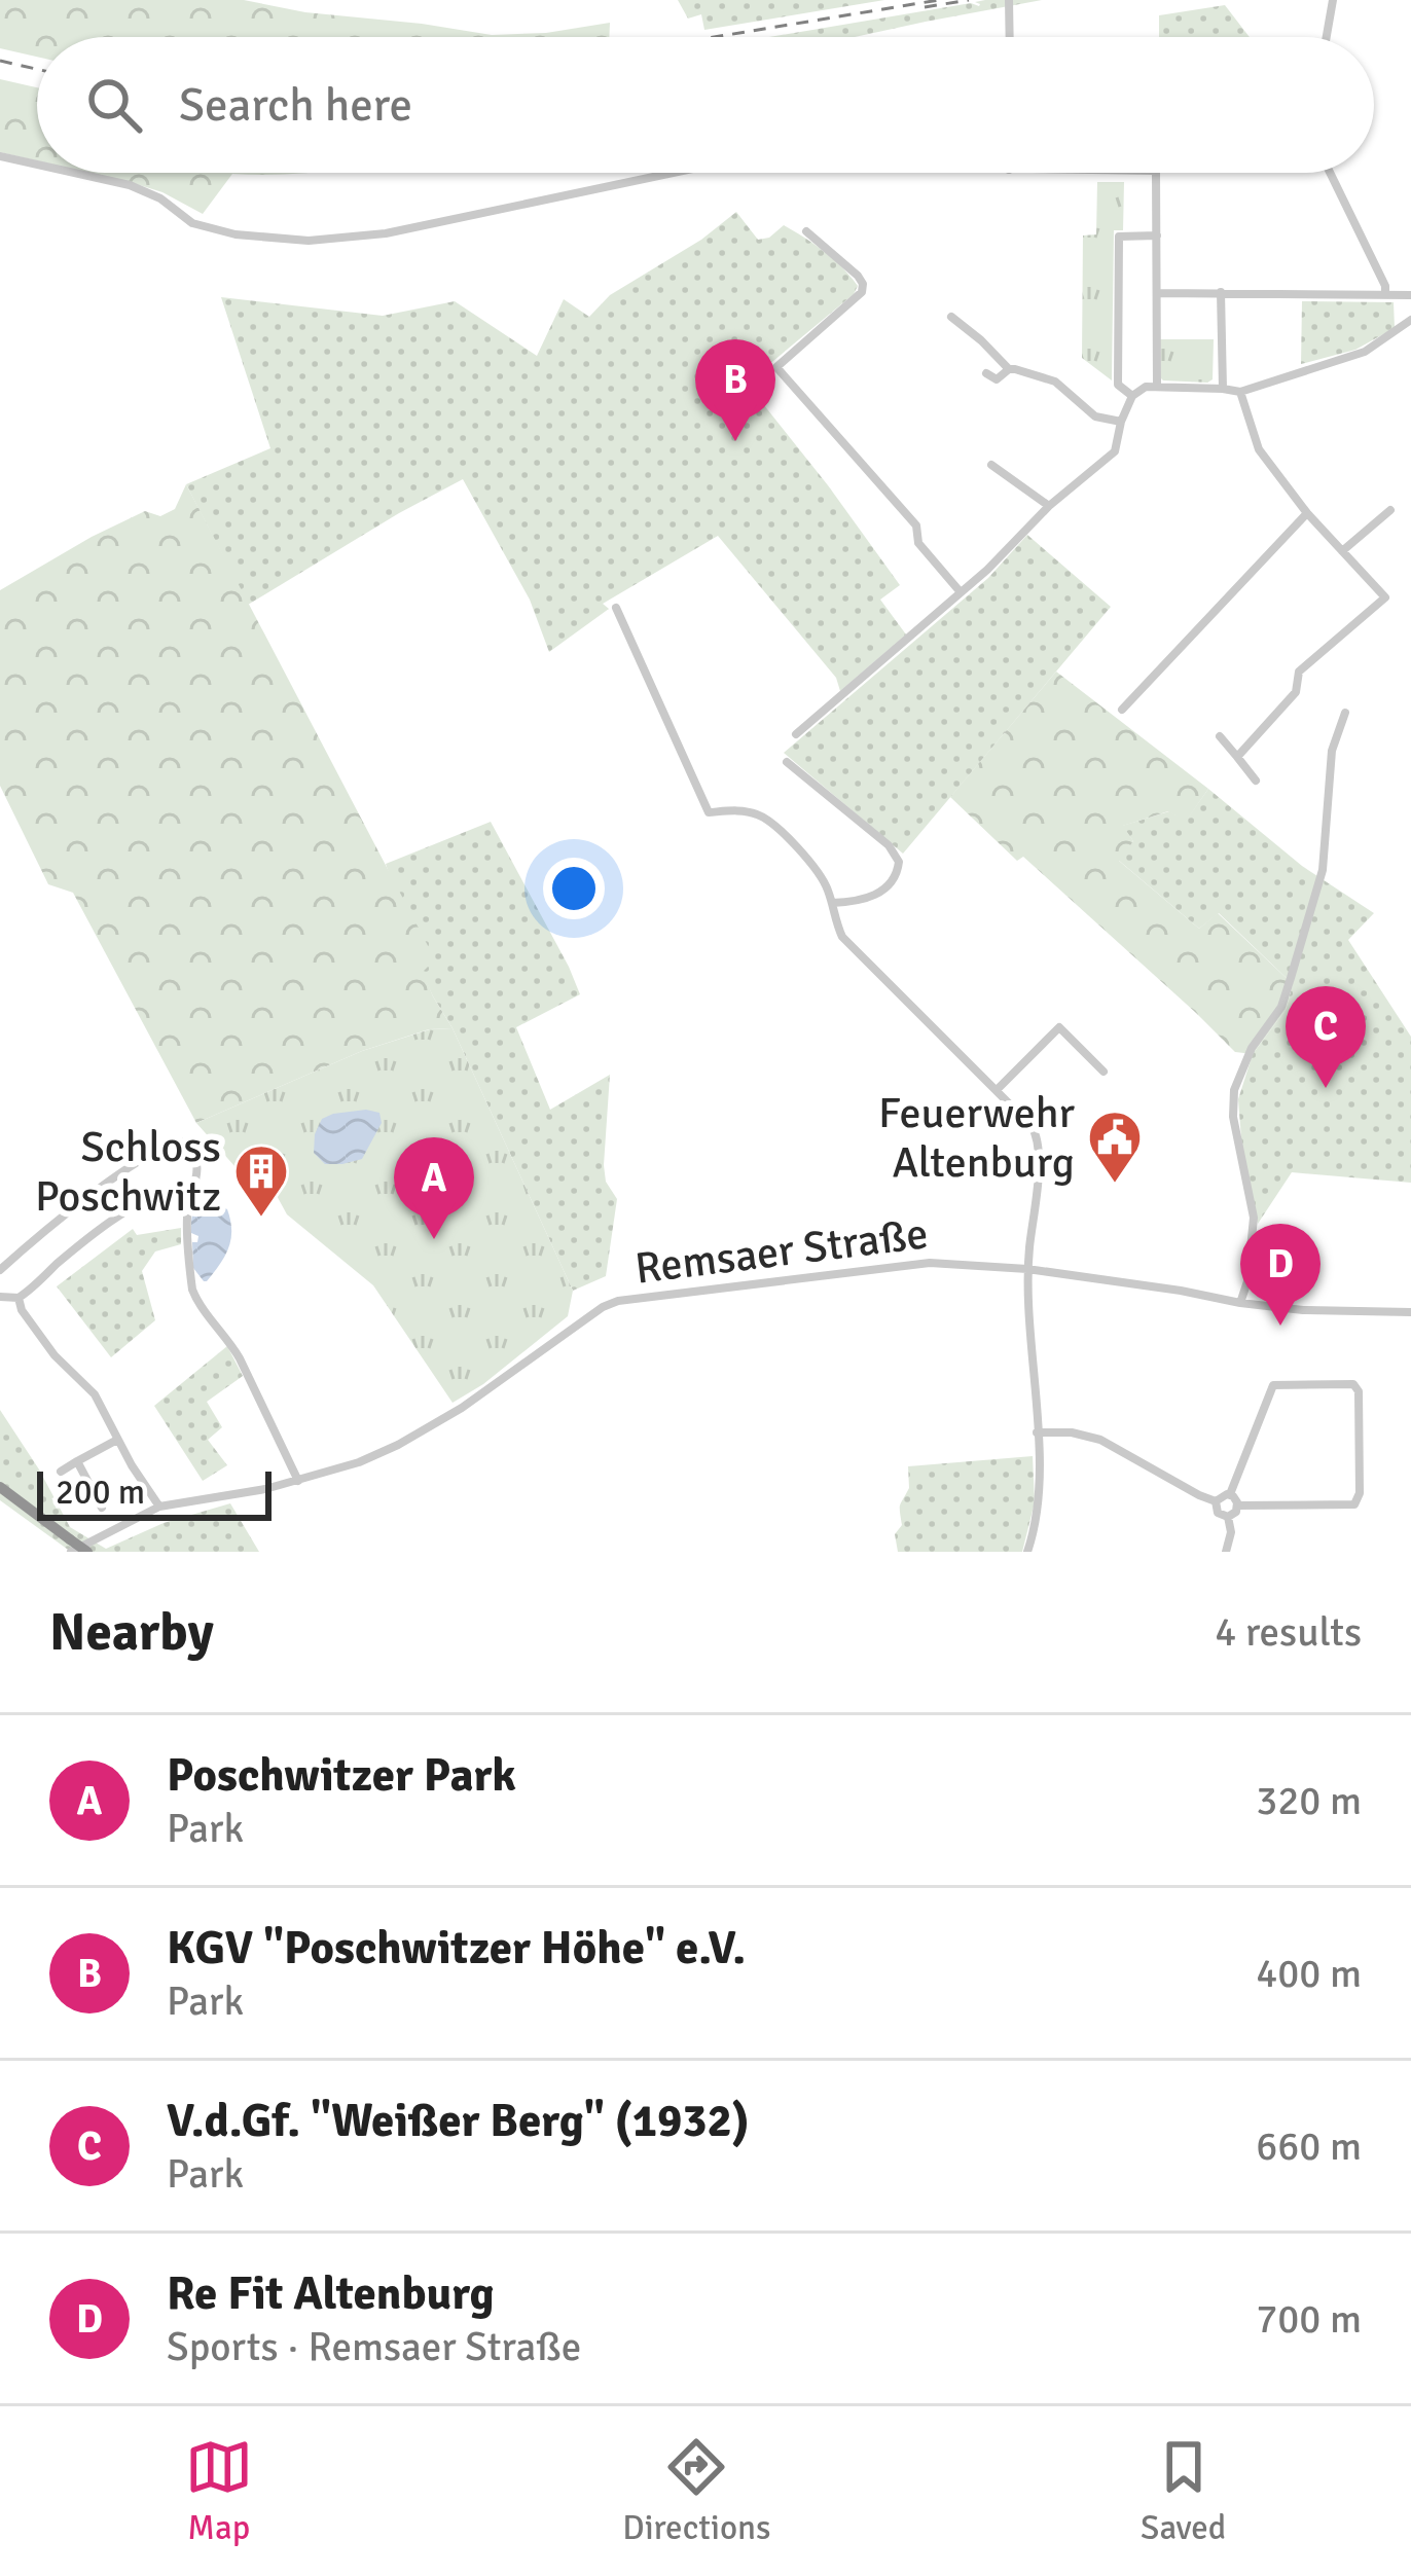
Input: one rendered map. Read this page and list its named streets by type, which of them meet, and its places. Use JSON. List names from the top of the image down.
{
  "streets": {
    "street": ["Remsaer Straße"]
  },
  "places": {
    "public building": ["Feuerwehr Altenburg"],
    "building": ["Schloss Poschwitz"]
  },
  "scale_bar": "200 m",
  "page": {
    "search": "Search here",
    "pins": [
      "B",
      "C",
      "A",
      "D"
    ],
    "scale": "200 m",
    "heading": ["Nearby", "4 results"],
    "list": [
      {
        "mark": "A",
        "name": "Poschwitzer Park",
        "note": "Park",
        "value": "320 m"
      },
      {
        "mark": "B",
        "name": "KGV \"Poschwitzer Höhe\" e.V.",
        "note": "Park",
        "value": "400 m"
      },
      {
        "mark": "C",
        "name": "V.d.Gf. \"Weißer Berg\" (1932)",
        "note": "Park",
        "value": "660 m"
      },
      {
        "mark": "D",
        "name": "Re Fit Altenburg",
        "note": "Sports · Remsaer Straße",
        "value": "700 m"
      }
    ],
    "nav": ["Map", "Directions", "Saved"]
  }
}
